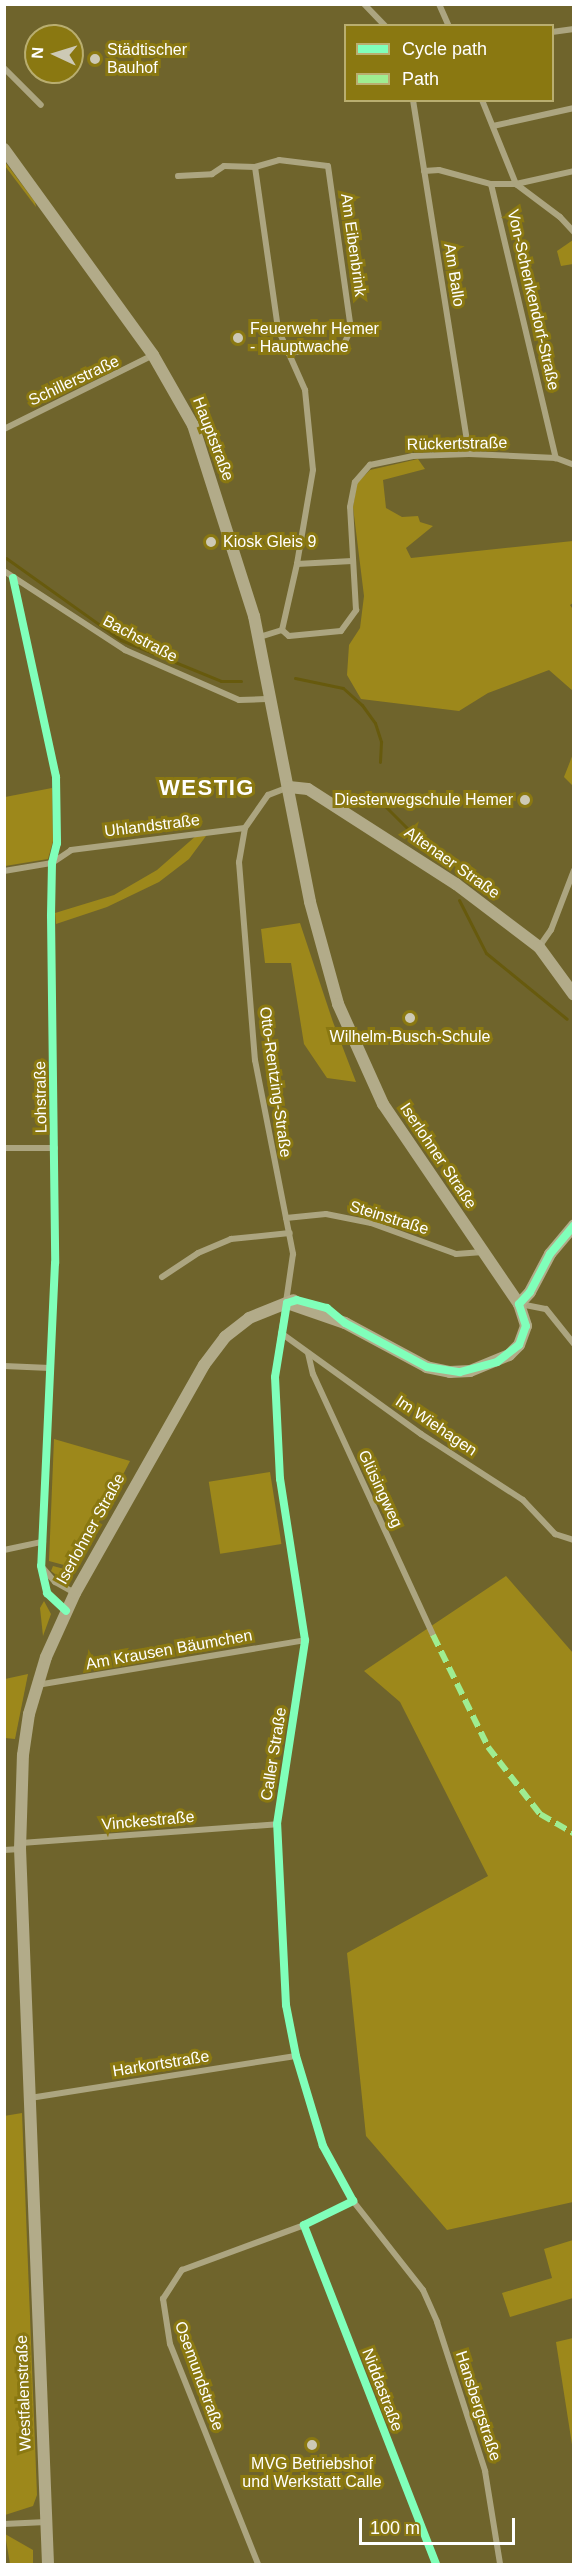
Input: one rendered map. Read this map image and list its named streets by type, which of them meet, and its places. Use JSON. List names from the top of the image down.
{
  "streets": {
    "main road": [
      "Hauptstraße",
      "Altenaer Straße",
      "Iserlohner Straße",
      "Westfalenstraße"
    ],
    "street": [
      "Am Eibenbrink",
      "Am Ballo",
      "Von-Schenkendorf-Straße",
      "Schillerstraße",
      "Rückertstraße",
      "Bachstraße",
      "Uhlandstraße",
      "Otto-Rentzing-Straße",
      "Lohstraße",
      "Steinstraße",
      "Im Wiehagen",
      "Glüsingweg",
      "Am Krausen Bäumchen",
      "Caller Straße",
      "Vinckestraße",
      "Harkortstraße",
      "Osemundstraße",
      "Niddastraße",
      "Hansbergstraße"
    ]
  },
  "crossings": [
    ["Am Ballo", "Rückertstraße"],
    ["Von-Schenkendorf-Straße", "Rückertstraße"],
    ["Schillerstraße", "Hauptstraße"],
    ["Hauptstraße", "Bachstraße"],
    ["Hauptstraße", "Altenaer Straße"],
    ["Hauptstraße", "Iserlohner Straße"],
    ["Bachstraße", "Lohstraße"],
    ["Uhlandstraße", "Otto-Rentzing-Straße"],
    ["Uhlandstraße", "Lohstraße"],
    ["Altenaer Straße", "Iserlohner Straße"],
    ["Otto-Rentzing-Straße", "Iserlohner Straße"],
    ["Otto-Rentzing-Straße", "Steinstraße"],
    ["Otto-Rentzing-Straße", "Caller Straße"],
    ["Lohstraße", "Iserlohner Straße"],
    ["Iserlohner Straße", "Steinstraße"],
    ["Iserlohner Straße", "Am Krausen Bäumchen"],
    ["Iserlohner Straße", "Caller Straße"],
    ["Iserlohner Straße", "Vinckestraße"],
    ["Iserlohner Straße", "Harkortstraße"],
    ["Iserlohner Straße", "Westfalenstraße"],
    ["Im Wiehagen", "Glüsingweg"],
    ["Im Wiehagen", "Caller Straße"],
    ["Am Krausen Bäumchen", "Caller Straße"],
    ["Caller Straße", "Vinckestraße"],
    ["Caller Straße", "Harkortstraße"],
    ["Caller Straße", "Osemundstraße"],
    ["Caller Straße", "Hansbergstraße"],
    ["Osemundstraße", "Niddastraße"]
  ],
  "districts": ["WESTIG"],
  "places": [
    "Städtischer Bauhof",
    "Feuerwehr Hemer - Hauptwache",
    "Kiosk Gleis 9",
    "Diesterwegschule Hemer",
    "Wilhelm-Busch-Schule",
    "MVG Betriebshof und Werkstatt Calle"
  ],
  "legend": ["Cycle path", "Path"],
  "scale_bar": "100 m",
  "north": "left"
}
